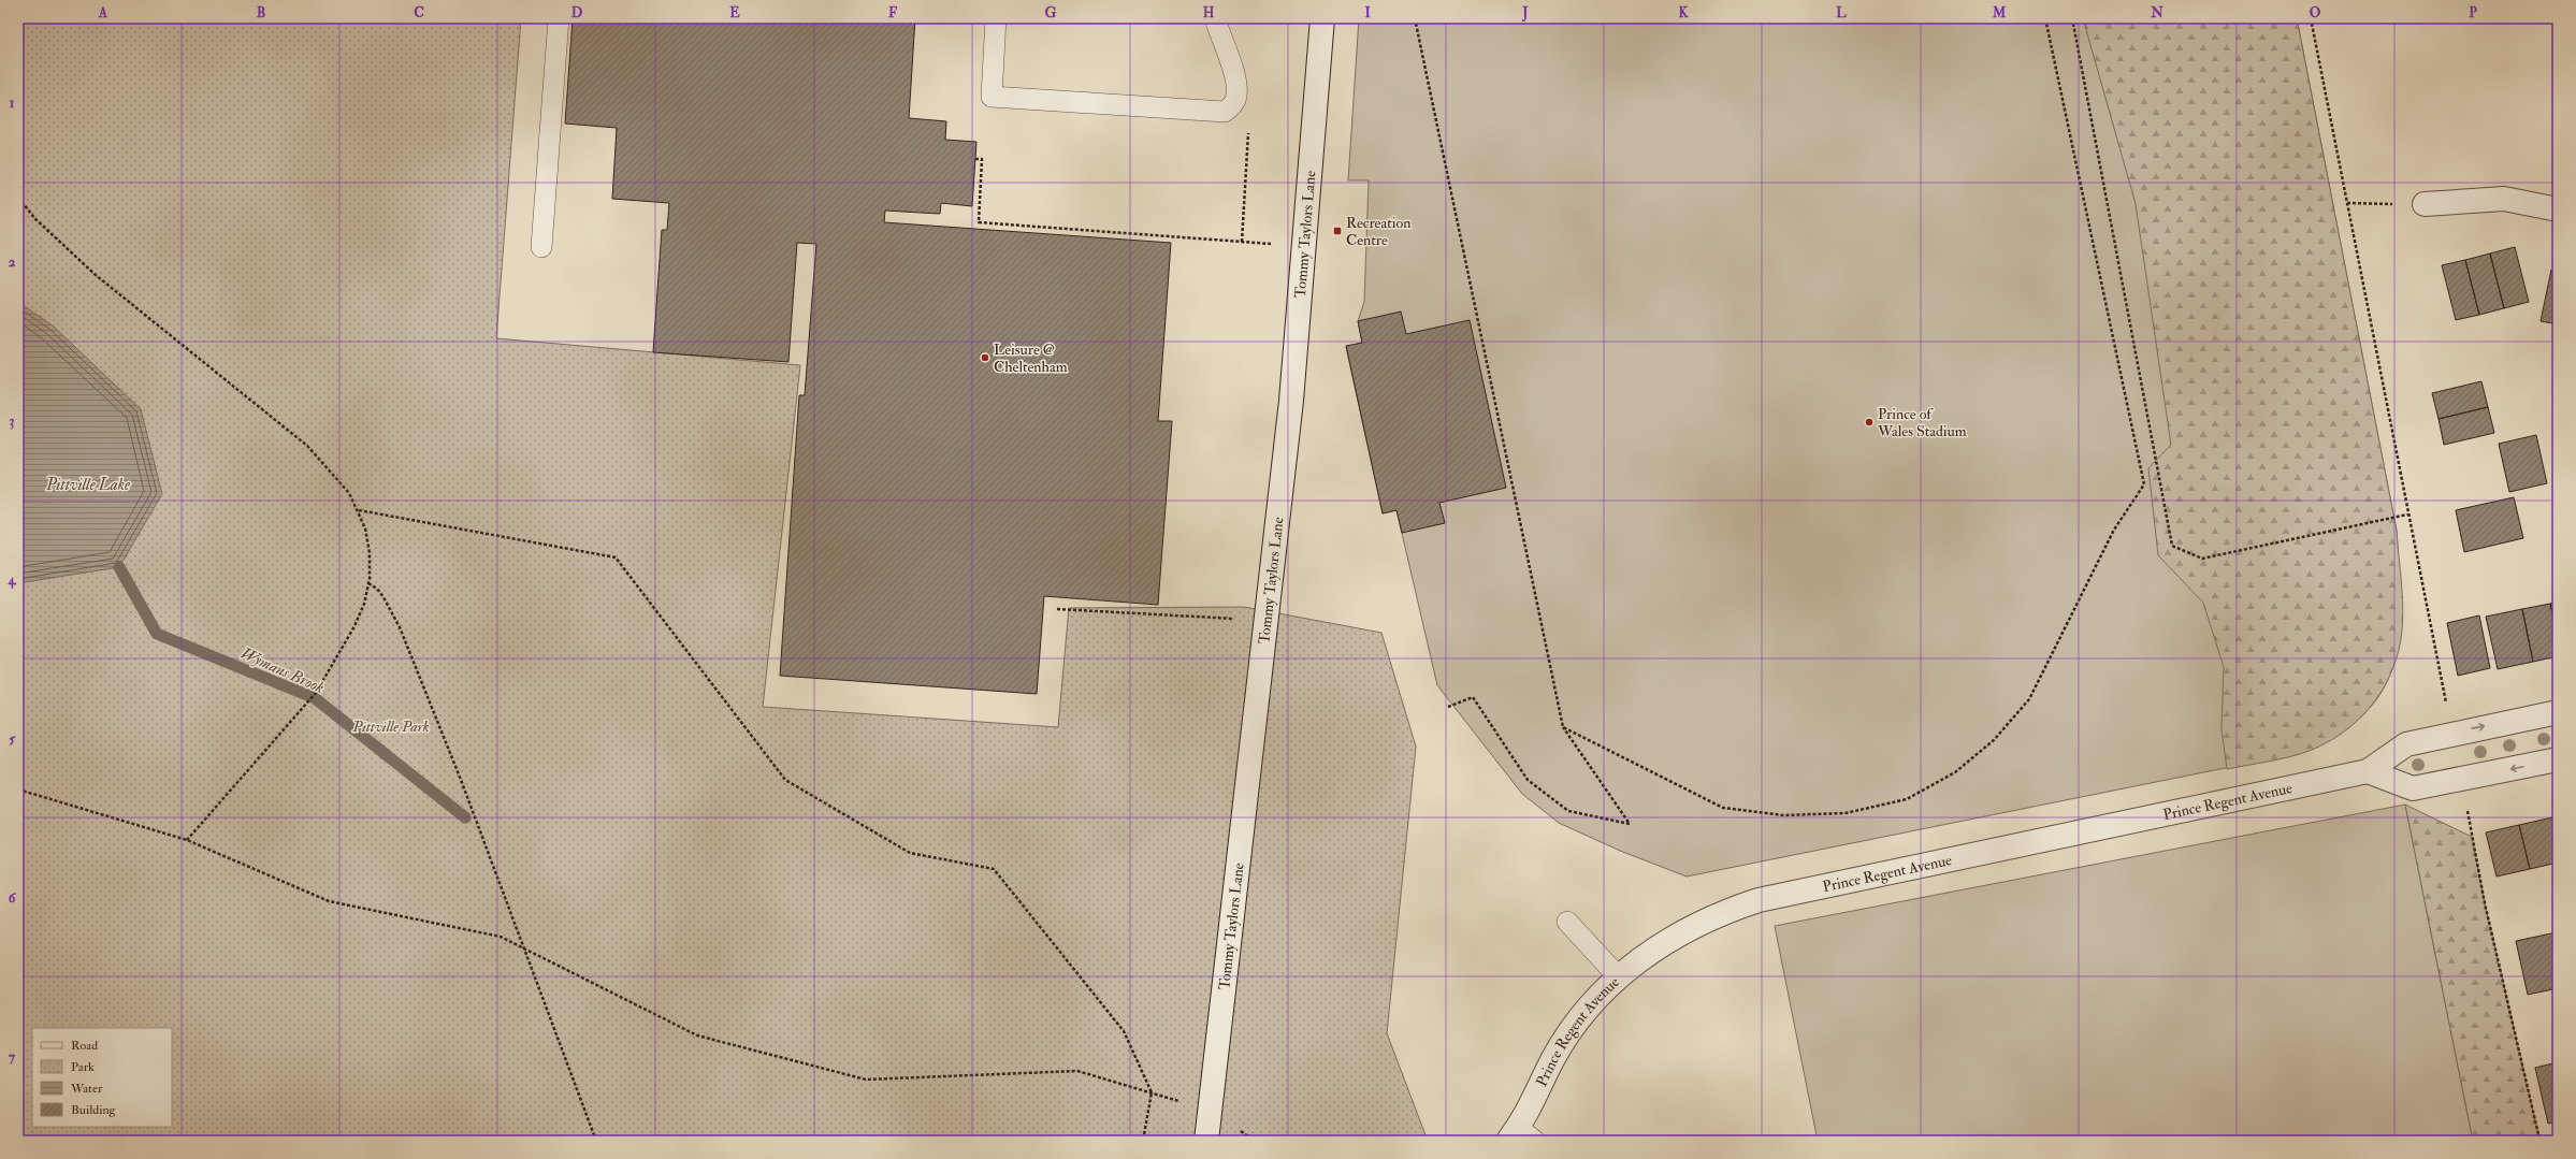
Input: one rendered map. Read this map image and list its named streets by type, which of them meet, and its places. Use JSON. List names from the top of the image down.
{
  "streets": {
    "street": ["Tommy Taylors Lane", "Prince Regent Avenue"]
  },
  "water": ["Pittville Lake", "Wymans Brook"],
  "parks": ["Pittville Park"],
  "places": {
    "transit": ["Recreation Centre"],
    "other": ["Leisure @ Cheltenham", "Prince of Wales Stadium"]
  },
  "legend": [
    "Road",
    "Park",
    "Water",
    "Building"
  ],
  "grid": {
    "columns": [
      "A",
      "B",
      "C",
      "D",
      "E",
      "F",
      "G",
      "H",
      "I",
      "J",
      "K",
      "L",
      "M",
      "N",
      "O",
      "P"
    ],
    "rows": [
      "1",
      "2",
      "3",
      "4",
      "5",
      "6",
      "7"
    ]
  }
}
